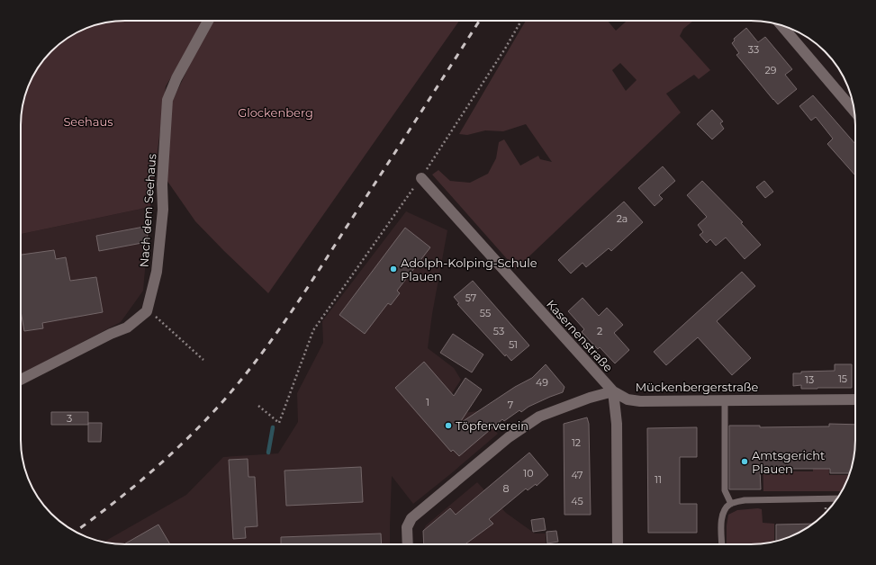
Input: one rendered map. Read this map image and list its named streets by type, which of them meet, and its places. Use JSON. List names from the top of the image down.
{
  "streets": {
    "street": ["Nach dem Seehaus", "Kasernenstraße", "Mückenbergerstraße"]
  },
  "crossings": [
    ["Kasernenstraße", "Mückenbergerstraße"]
  ],
  "parks": ["Glockenberg", "Seehaus"],
  "places": ["Adolph-Kolping-Schule Plauen", "Töpferverein", "Amtsgericht Plauen"],
  "house_numbers": [
    "33",
    "29",
    "2a",
    "57",
    "55",
    "53",
    "2",
    "51",
    "15",
    "13",
    "49",
    "1",
    "7",
    "3",
    "12",
    "10",
    "47",
    "11",
    "8",
    "45"
  ]
}
